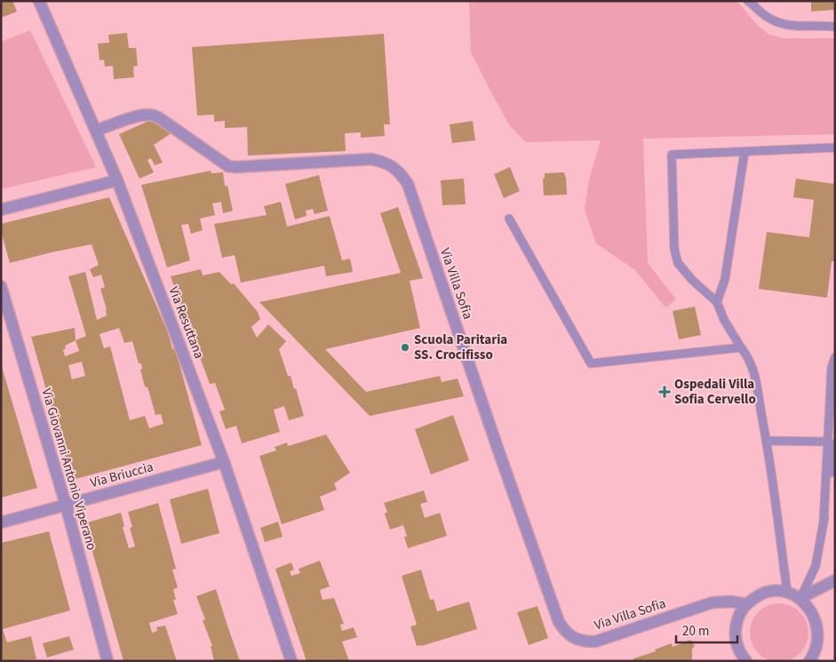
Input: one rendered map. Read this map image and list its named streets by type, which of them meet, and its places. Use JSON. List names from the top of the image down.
{
  "streets": {
    "street": [
      "Via Villa Sofia",
      "Via Resuttana",
      "Via Giovanni Antonio Viperano",
      "Via Briuccia"
    ]
  },
  "crossings": [
    ["Via Villa Sofia", "Via Resuttana"],
    ["Via Resuttana", "Via Briuccia"],
    ["Via Giovanni Antonio Viperano", "Via Briuccia"]
  ],
  "places": {
    "other": ["Scuola Paritaria SS. Crocifisso"],
    "health": ["Ospedali Villa Sofia Cervello"]
  },
  "scale_bar": "20 m"
}
